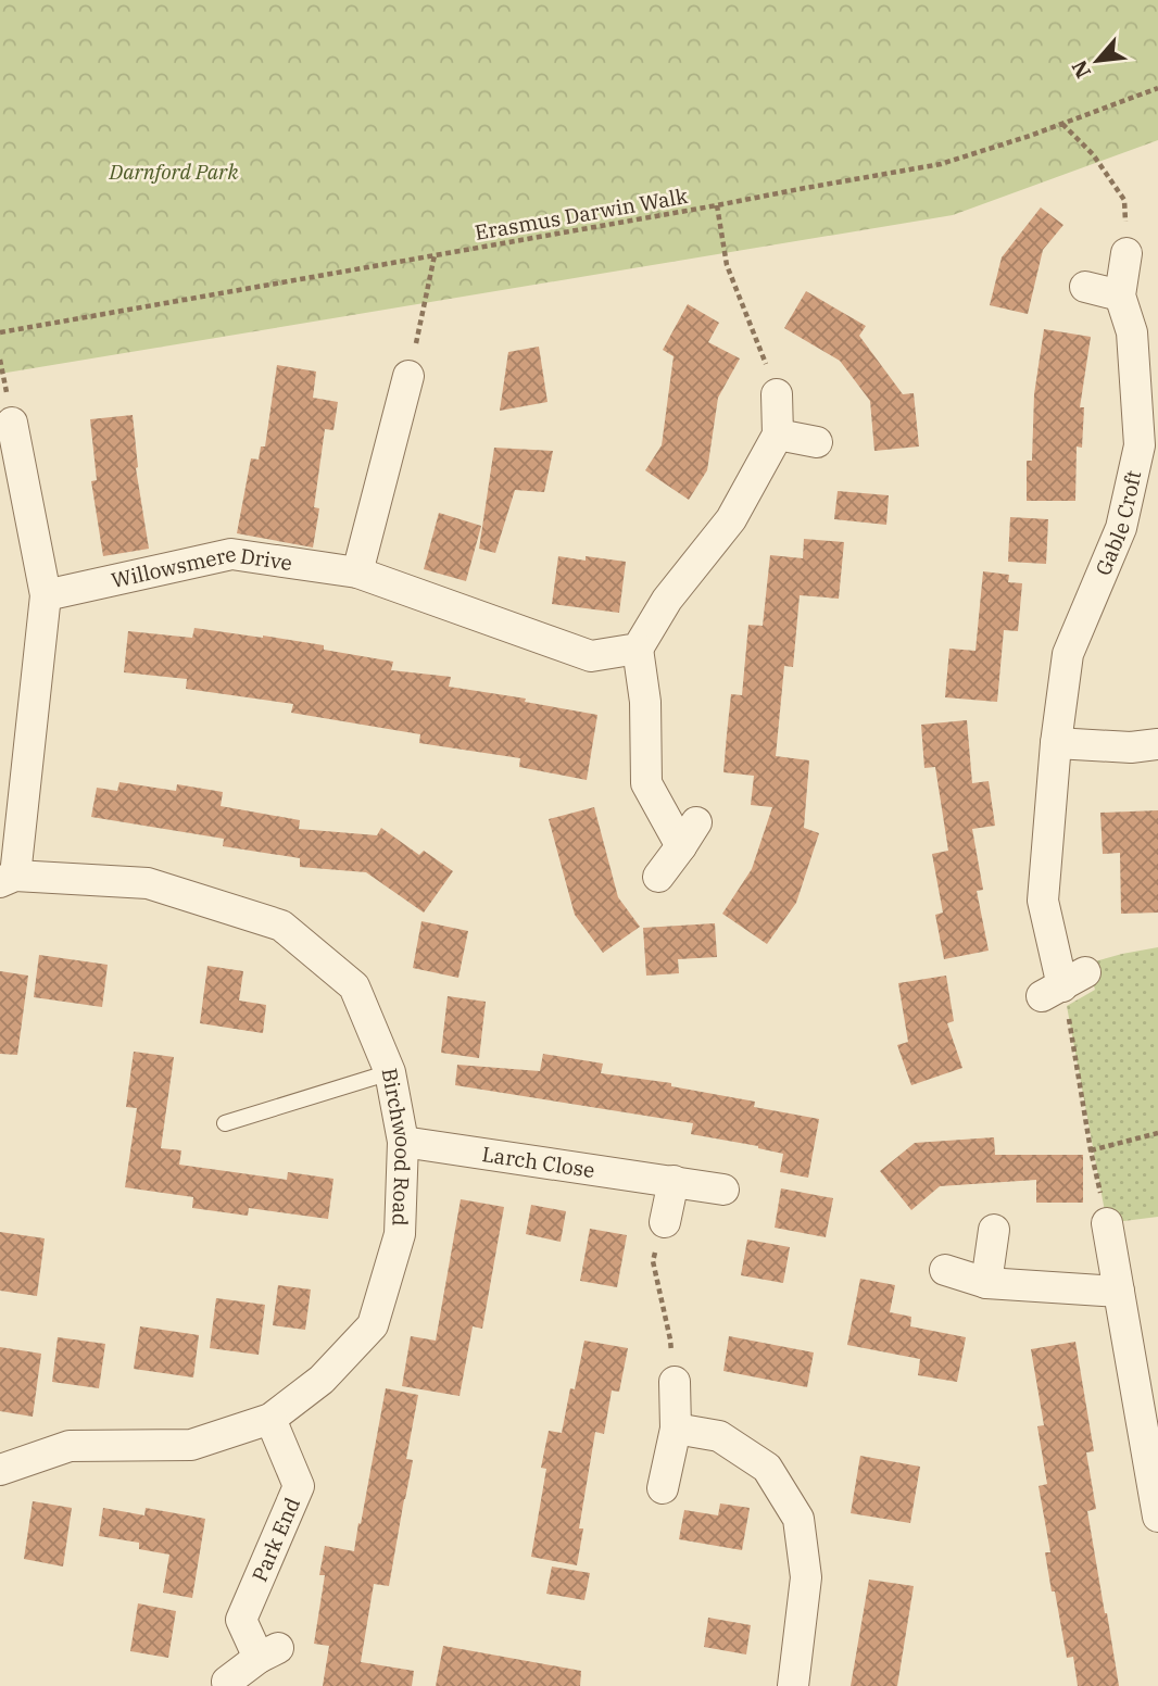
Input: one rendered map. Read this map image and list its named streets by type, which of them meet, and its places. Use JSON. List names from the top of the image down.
{
  "streets": {
    "street": [
      "Gable Croft",
      "Willowsmere Drive",
      "Birchwood Road",
      "Larch Close",
      "Park End"
    ],
    "path": ["Erasmus Darwin Walk"]
  },
  "crossings": [
    ["Birchwood Road", "Larch Close"],
    ["Birchwood Road", "Park End"]
  ],
  "parks": ["Darnford Park"],
  "north": "bottom left"
}
